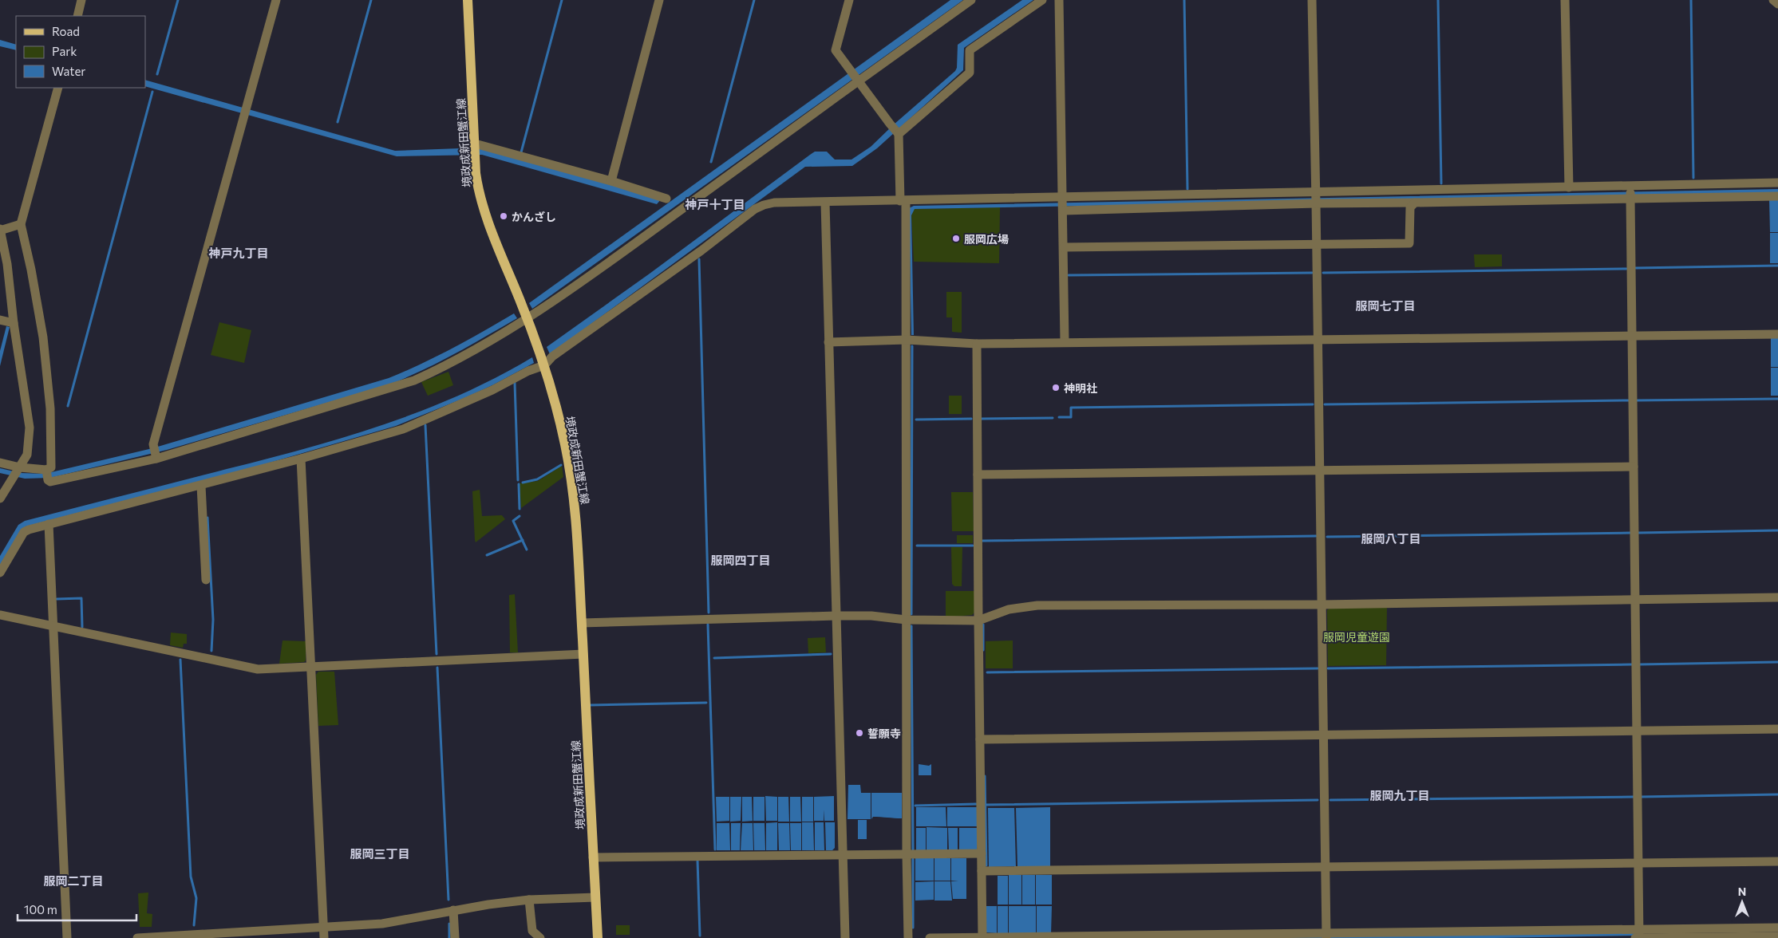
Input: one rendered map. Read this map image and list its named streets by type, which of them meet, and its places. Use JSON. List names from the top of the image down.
{
  "streets": {
    "main road": ["境政成新田蟹江線"]
  },
  "districts": [
    "神戸十丁目",
    "神戸九丁目",
    "服岡七丁目",
    "服岡八丁目",
    "服岡四丁目",
    "服岡九丁目",
    "服岡三丁目",
    "服岡二丁目"
  ],
  "parks": ["服岡児童遊園"],
  "places": [
    "かんざし",
    "服岡広場",
    "神明社",
    "誓願寺"
  ],
  "legend": ["Road", "Park", "Water"],
  "scale_bar": "100 m",
  "north": "top"
}
